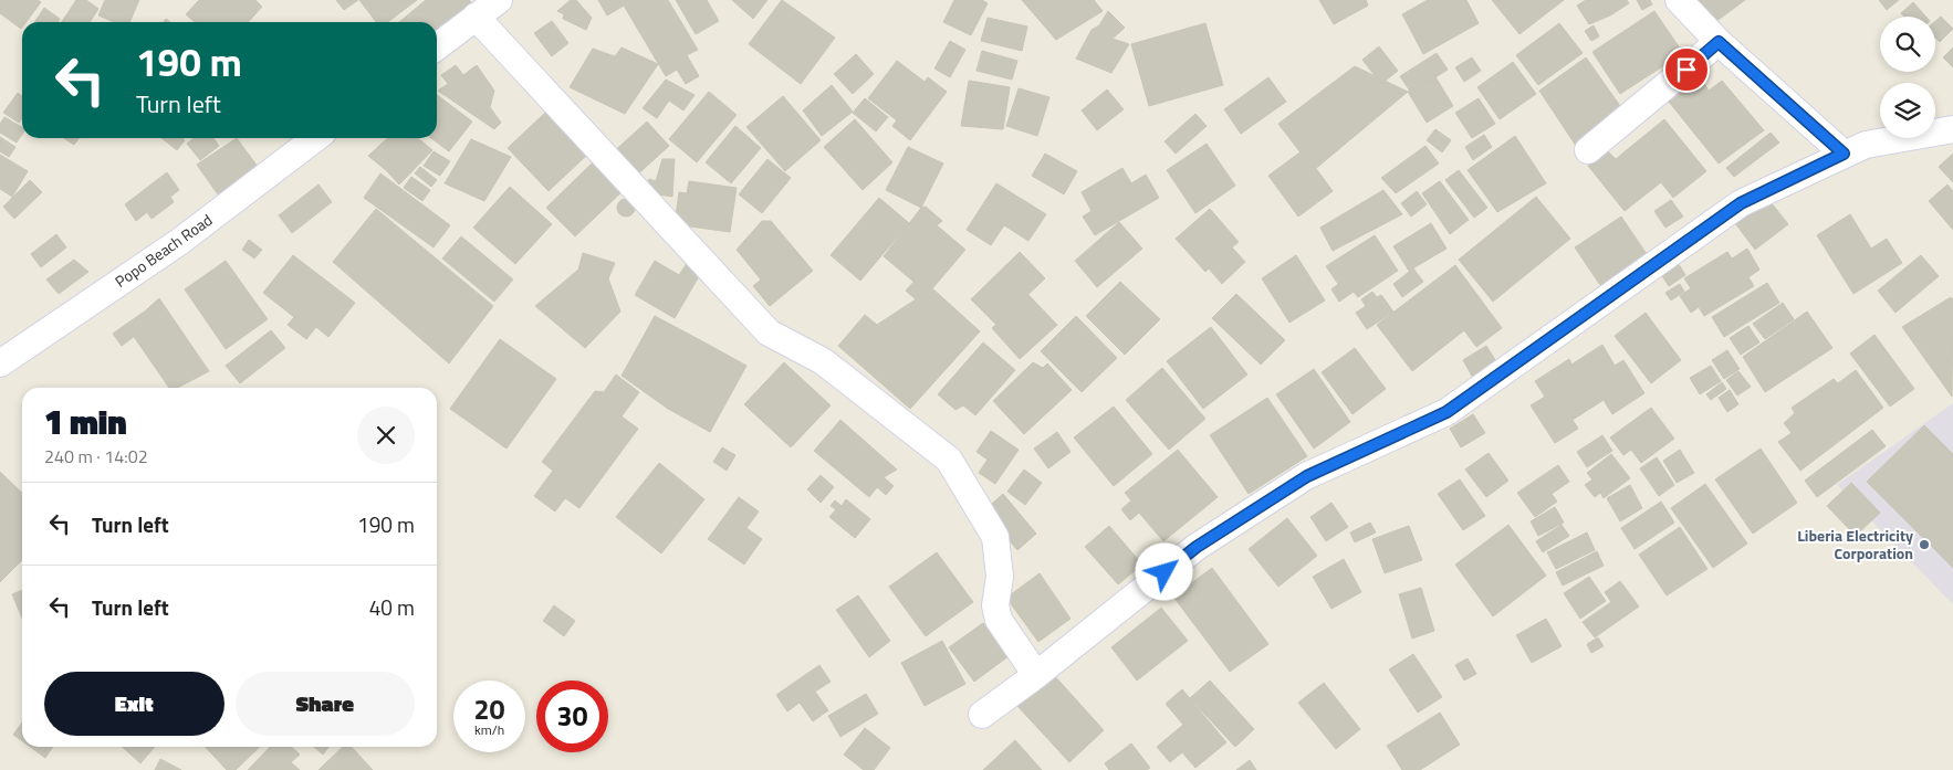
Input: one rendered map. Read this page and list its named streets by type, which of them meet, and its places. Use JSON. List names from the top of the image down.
{
  "streets": {
    "street": ["Popo Beach Road"]
  },
  "places": ["Liberia Electricity Corporation"],
  "page": {
    "turn": ["190 m", "Turn left"],
    "heading": ["1 min", "240 m · 14:02"],
    "list": [
      {
        "name": "Turn left",
        "value": "190 m"
      },
      {
        "name": "Turn left",
        "value": "40 m"
      }
    ],
    "buttons": ["Exit", "Share"],
    "speed": "20 km/h",
    "limit": "30"
  }
}
